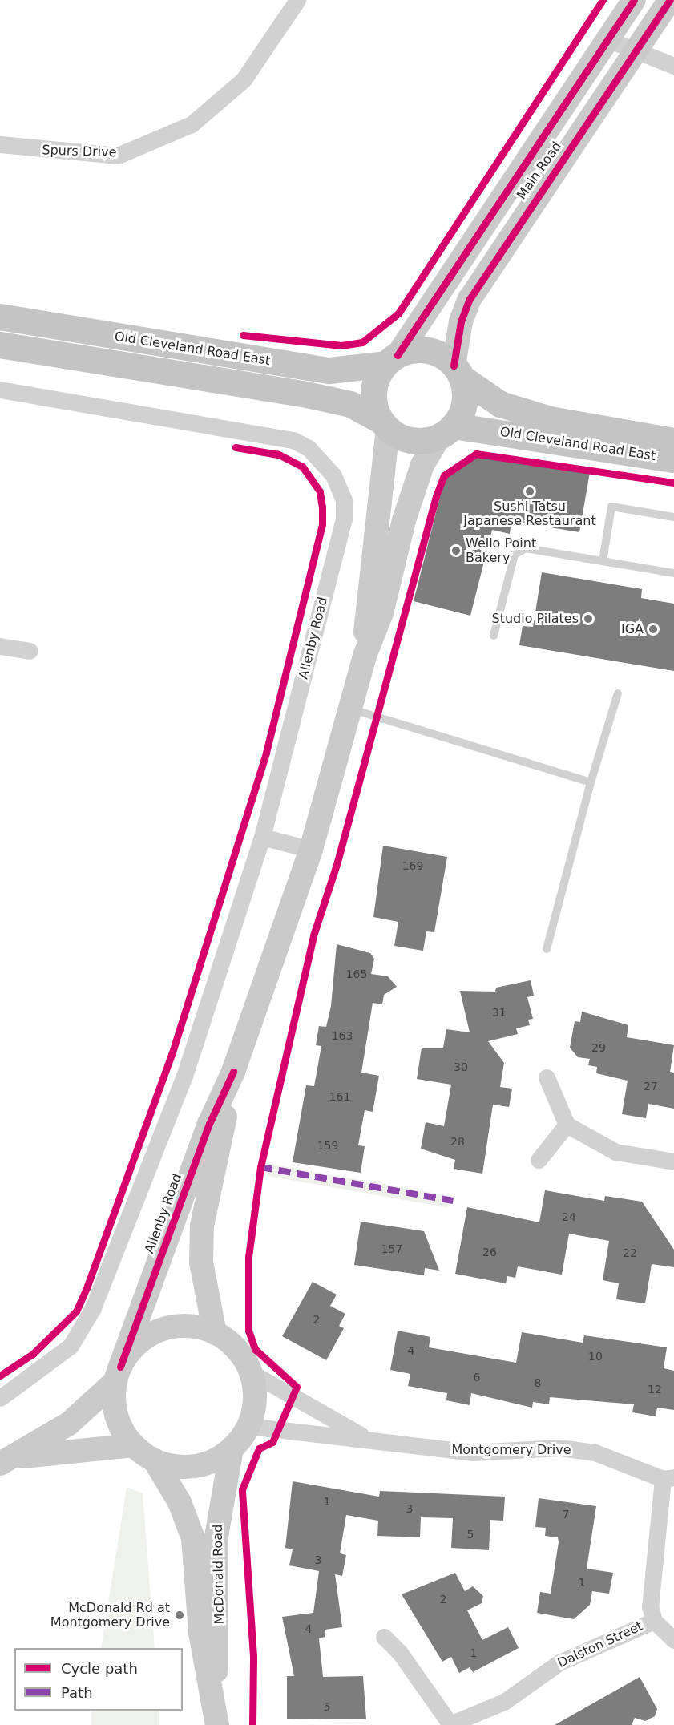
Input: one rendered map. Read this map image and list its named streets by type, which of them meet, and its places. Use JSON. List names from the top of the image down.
{
  "streets": {
    "main road": [
      "Main Road",
      "Old Cleveland Road East",
      "Allenby Road",
      "McDonald Road"
    ],
    "street": ["Spurs Drive", "Montgomery Drive", "Dalston Street"]
  },
  "crossings": [
    ["Main Road", "Old Cleveland Road East"],
    ["Main Road", "Allenby Road"],
    ["Old Cleveland Road East", "Allenby Road"],
    ["Allenby Road", "Montgomery Drive"],
    ["Allenby Road", "McDonald Road"],
    ["Montgomery Drive", "McDonald Road"]
  ],
  "places": [
    "Sushi Tatsu Japanese Restaurant",
    "Wello Point Bakery",
    "Studio Pilates",
    "IGA",
    "McDonald Rd at Montgomery Drive"
  ],
  "house_numbers": [
    "169",
    "165",
    "31",
    "163",
    "29",
    "30",
    "27",
    "161",
    "28",
    "159",
    "24",
    "157",
    "26",
    "22",
    "2",
    "4",
    "10",
    "6",
    "8",
    "12",
    "1",
    "3",
    "7",
    "5",
    "3",
    "1",
    "2",
    "4",
    "1",
    "5"
  ],
  "legend": ["Cycle path", "Path"]
}
